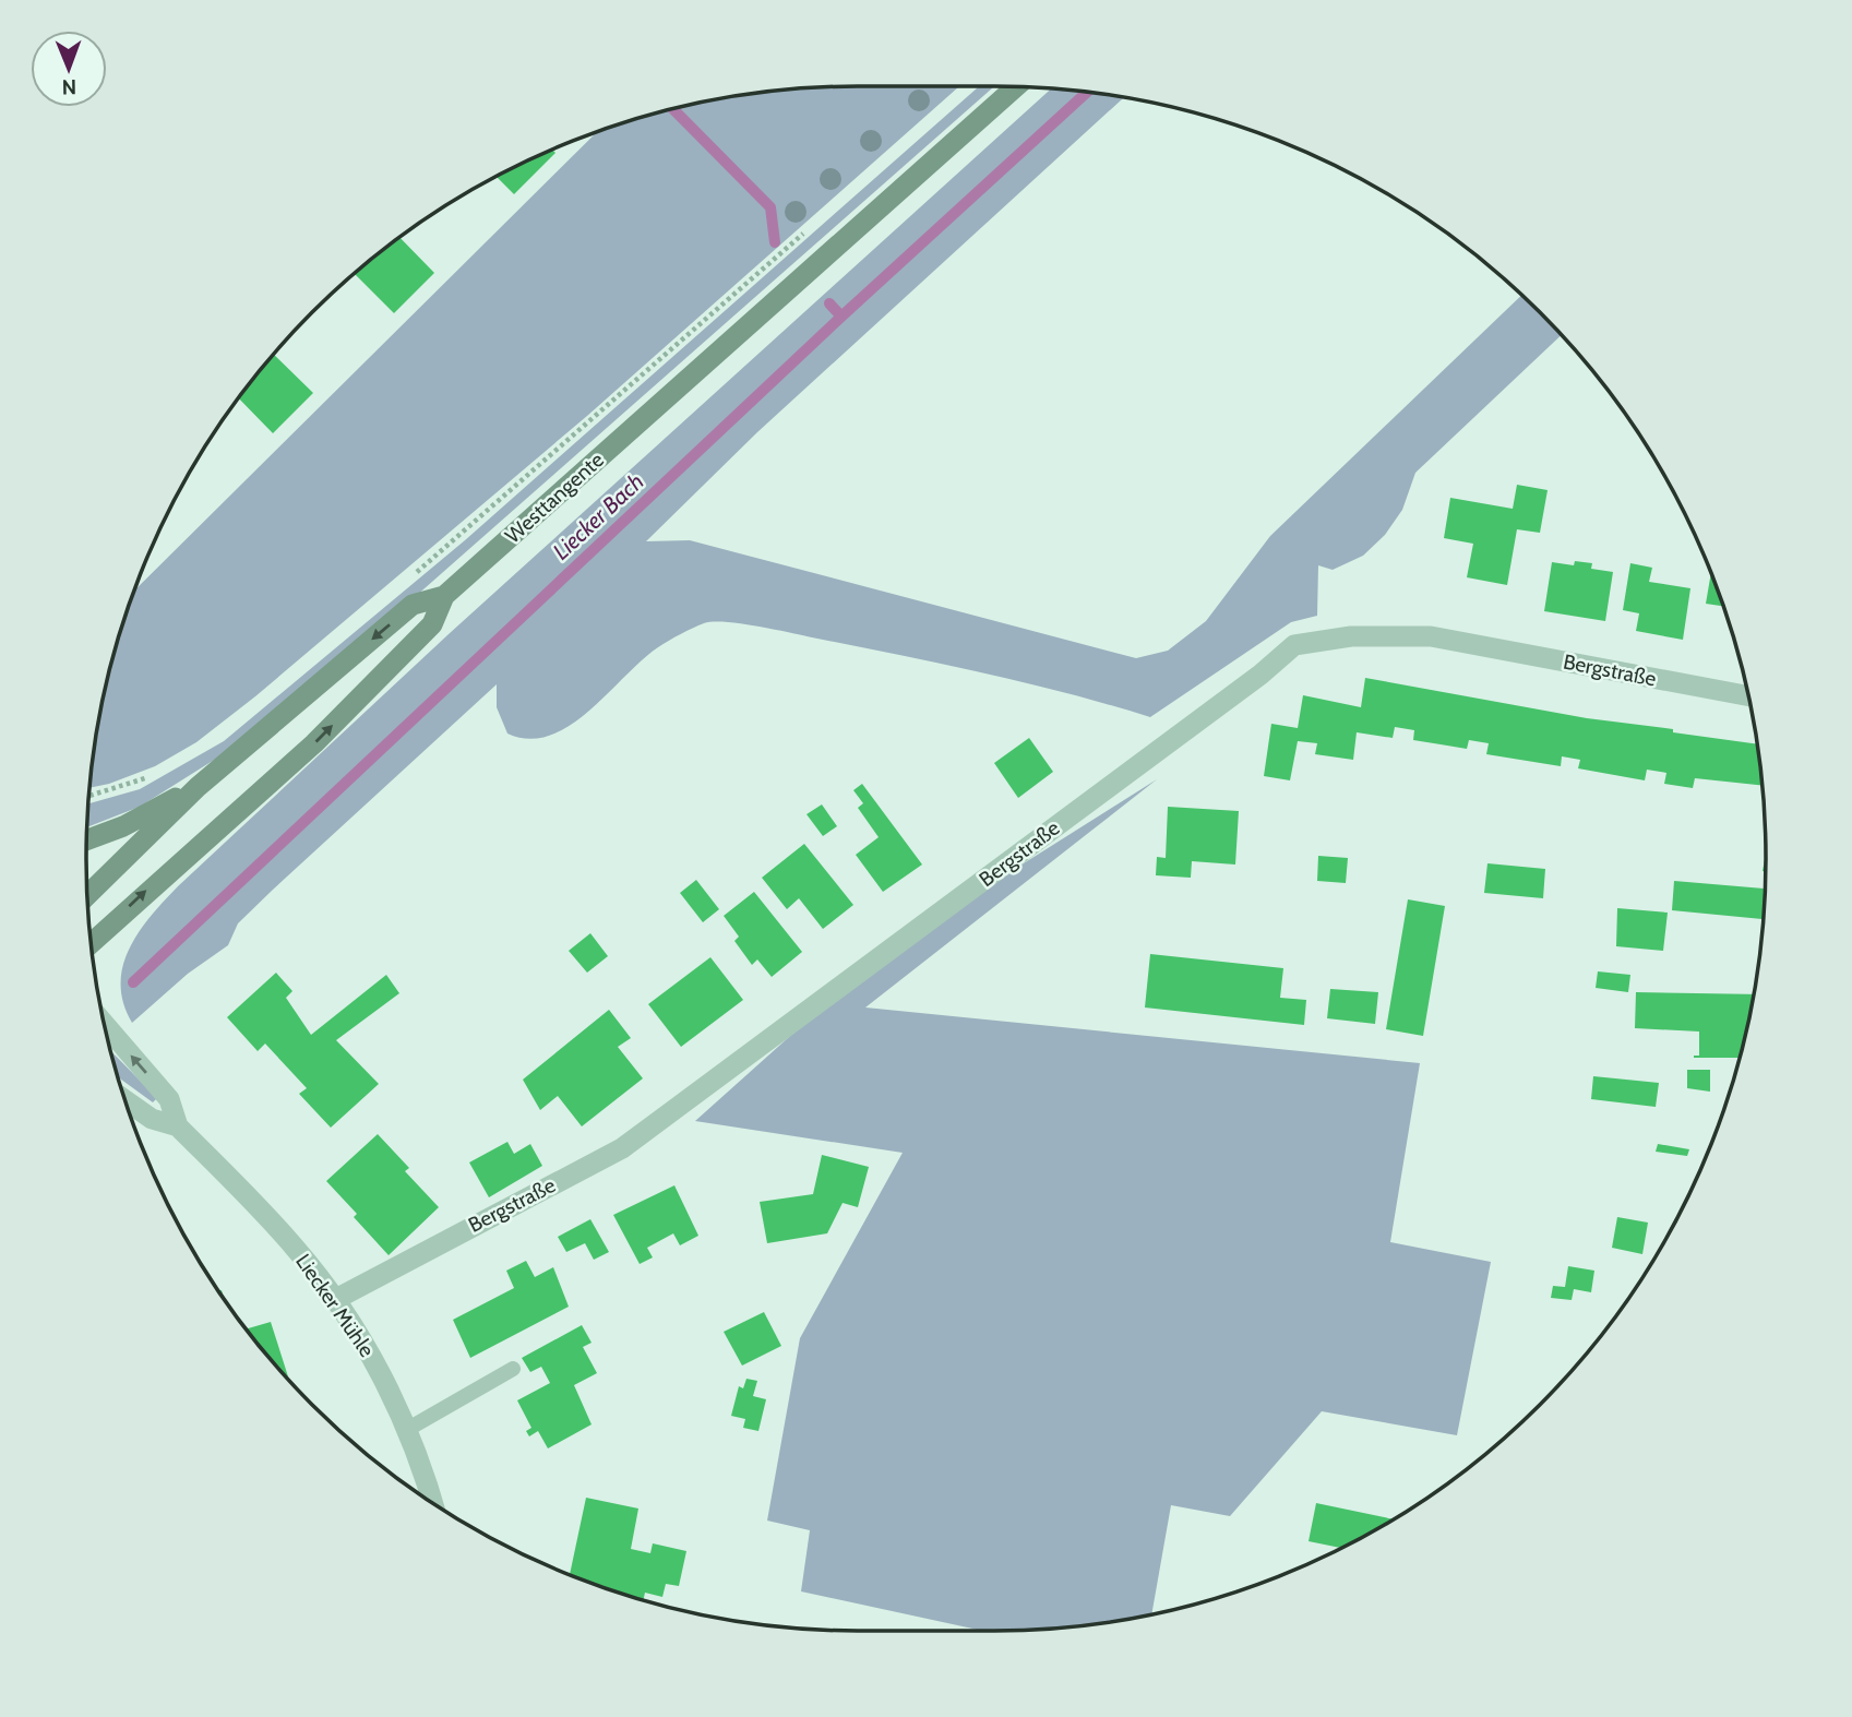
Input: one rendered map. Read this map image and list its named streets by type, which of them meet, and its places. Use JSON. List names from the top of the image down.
{
  "streets": {
    "main road": ["Westtangente"],
    "street": ["Bergstraße", "Liecker Mühle"]
  },
  "crossings": [
    ["Bergstraße", "Liecker Mühle"]
  ],
  "water": ["Liecker Bach"],
  "north": "bottom"
}
